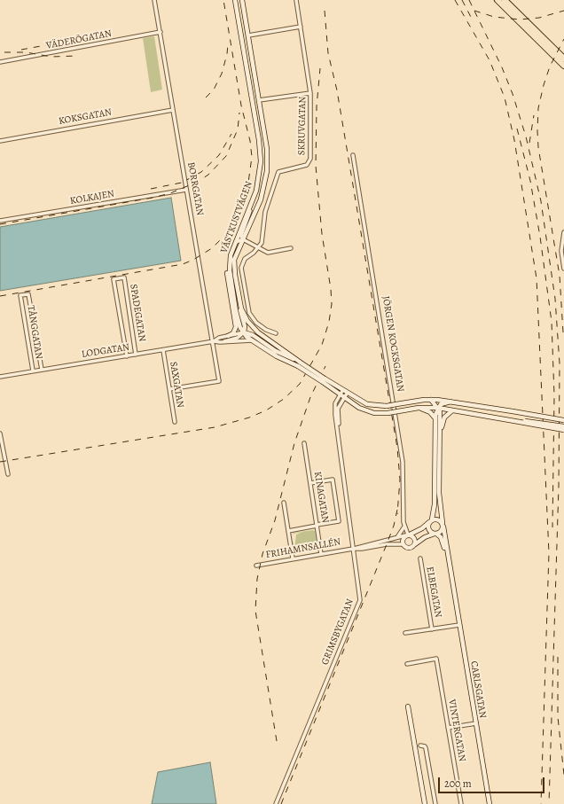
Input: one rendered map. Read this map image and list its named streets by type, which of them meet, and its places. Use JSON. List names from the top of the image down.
{
  "streets": {
    "main road": ["VÄSTKUSTVÄGEN", "FRIHAMNSALLÉN", "CARLSGATAN"],
    "street": [
      "VÄDERÖGATAN",
      "KOKSGATAN",
      "SKRUVGATAN",
      "BORRGATAN",
      "KOLKAJEN",
      "SPADEGATAN",
      "TÅNGGATAN",
      "JÖRGEN KOCKSGATAN",
      "LODGATAN",
      "SAXGATAN",
      "KINAGATAN",
      "ELBEGATAN",
      "GRIMSBYGATAN",
      "VINTERGATAN"
    ]
  },
  "crossings": [
    ["VÄDERÖGATAN", "BORRGATAN"],
    ["KOKSGATAN", "BORRGATAN"],
    ["BORRGATAN", "KOLKAJEN"],
    ["BORRGATAN", "LODGATAN"],
    ["BORRGATAN", "SAXGATAN"],
    ["VÄSTKUSTVÄGEN", "LODGATAN"],
    ["VÄSTKUSTVÄGEN", "GRIMSBYGATAN"],
    ["VÄSTKUSTVÄGEN", "CARLSGATAN"],
    ["SPADEGATAN", "LODGATAN"],
    ["TÅNGGATAN", "LODGATAN"],
    ["JÖRGEN KOCKSGATAN", "FRIHAMNSALLÉN"],
    ["LODGATAN", "SAXGATAN"],
    ["KINAGATAN", "FRIHAMNSALLÉN"],
    ["FRIHAMNSALLÉN", "GRIMSBYGATAN"],
    ["FRIHAMNSALLÉN", "CARLSGATAN"]
  ],
  "scale_bar": "200 m"
}
